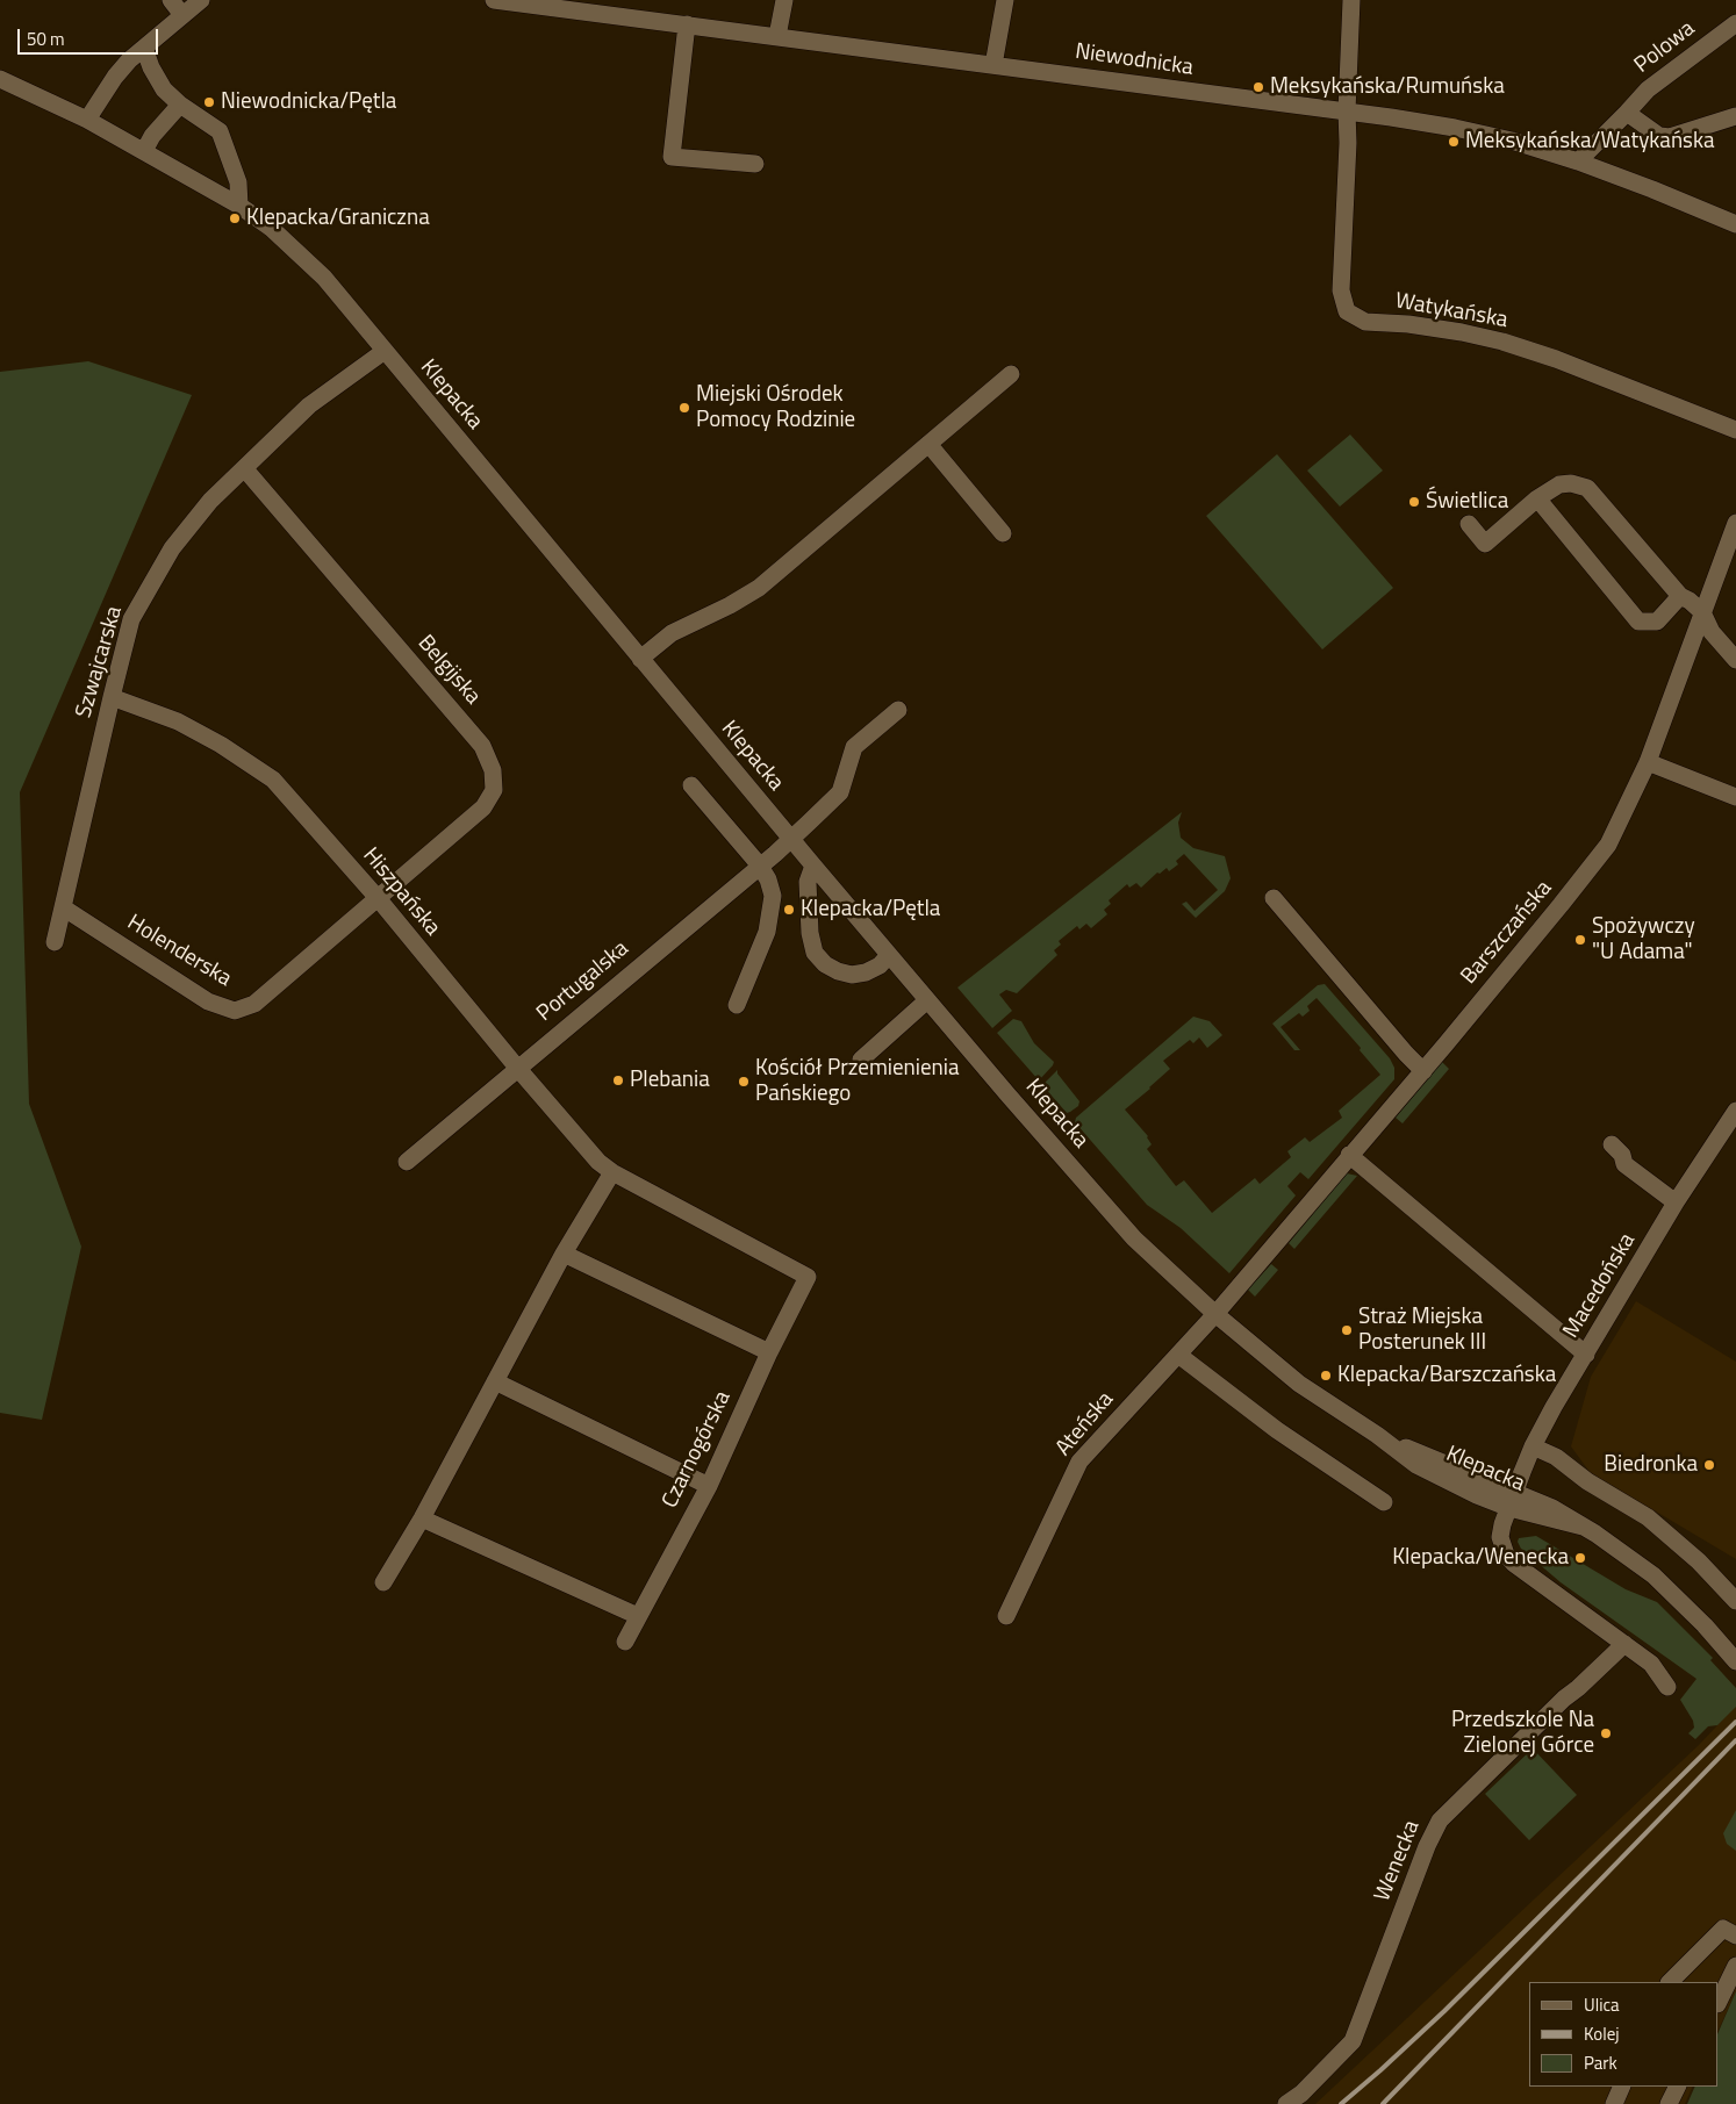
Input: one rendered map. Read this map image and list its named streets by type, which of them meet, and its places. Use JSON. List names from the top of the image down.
{
  "streets": {
    "street": [
      "Polowa",
      "Niewodnicka",
      "Watykańska",
      "Klepacka",
      "Szwajcarska",
      "Belgijska",
      "Hiszpańska",
      "Barszczańska",
      "Holenderska",
      "Portugalska",
      "Macedońska",
      "Ateńska",
      "Czarnogórska",
      "Wenecka"
    ]
  },
  "crossings": [
    ["Niewodnicka", "Watykańska"],
    ["Klepacka", "Szwajcarska"],
    ["Klepacka", "Barszczańska"],
    ["Klepacka", "Portugalska"],
    ["Klepacka", "Macedońska"],
    ["Klepacka", "Ateńska"],
    ["Szwajcarska", "Belgijska"],
    ["Szwajcarska", "Hiszpańska"],
    ["Szwajcarska", "Holenderska"],
    ["Belgijska", "Hiszpańska"],
    ["Belgijska", "Holenderska"],
    ["Hiszpańska", "Holenderska"],
    ["Hiszpańska", "Portugalska"],
    ["Hiszpańska", "Czarnogórska"],
    ["Barszczańska", "Ateńska"],
    ["Macedońska", "Wenecka"]
  ],
  "places": [
    "Meksykańska/Rumuńska",
    "Niewodnicka/Pętla",
    "Meksykańska/Watykańska",
    "Klepacka/Graniczna",
    "Miejski Ośrodek Pomocy Rodzinie",
    "Świetlica",
    "Klepacka/Pętla",
    "Spożywczy \"U Adama\"",
    "Plebania",
    "Kościół Przemienienia Pańskiego",
    "Straż Miejska Posterunek III",
    "Klepacka/Barszczańska",
    "Biedronka",
    "Klepacka/Wenecka",
    "Przedszkole Na Zielonej Górce"
  ],
  "legend": ["Ulica", "Kolej", "Park"],
  "scale_bar": "50 m"
}
